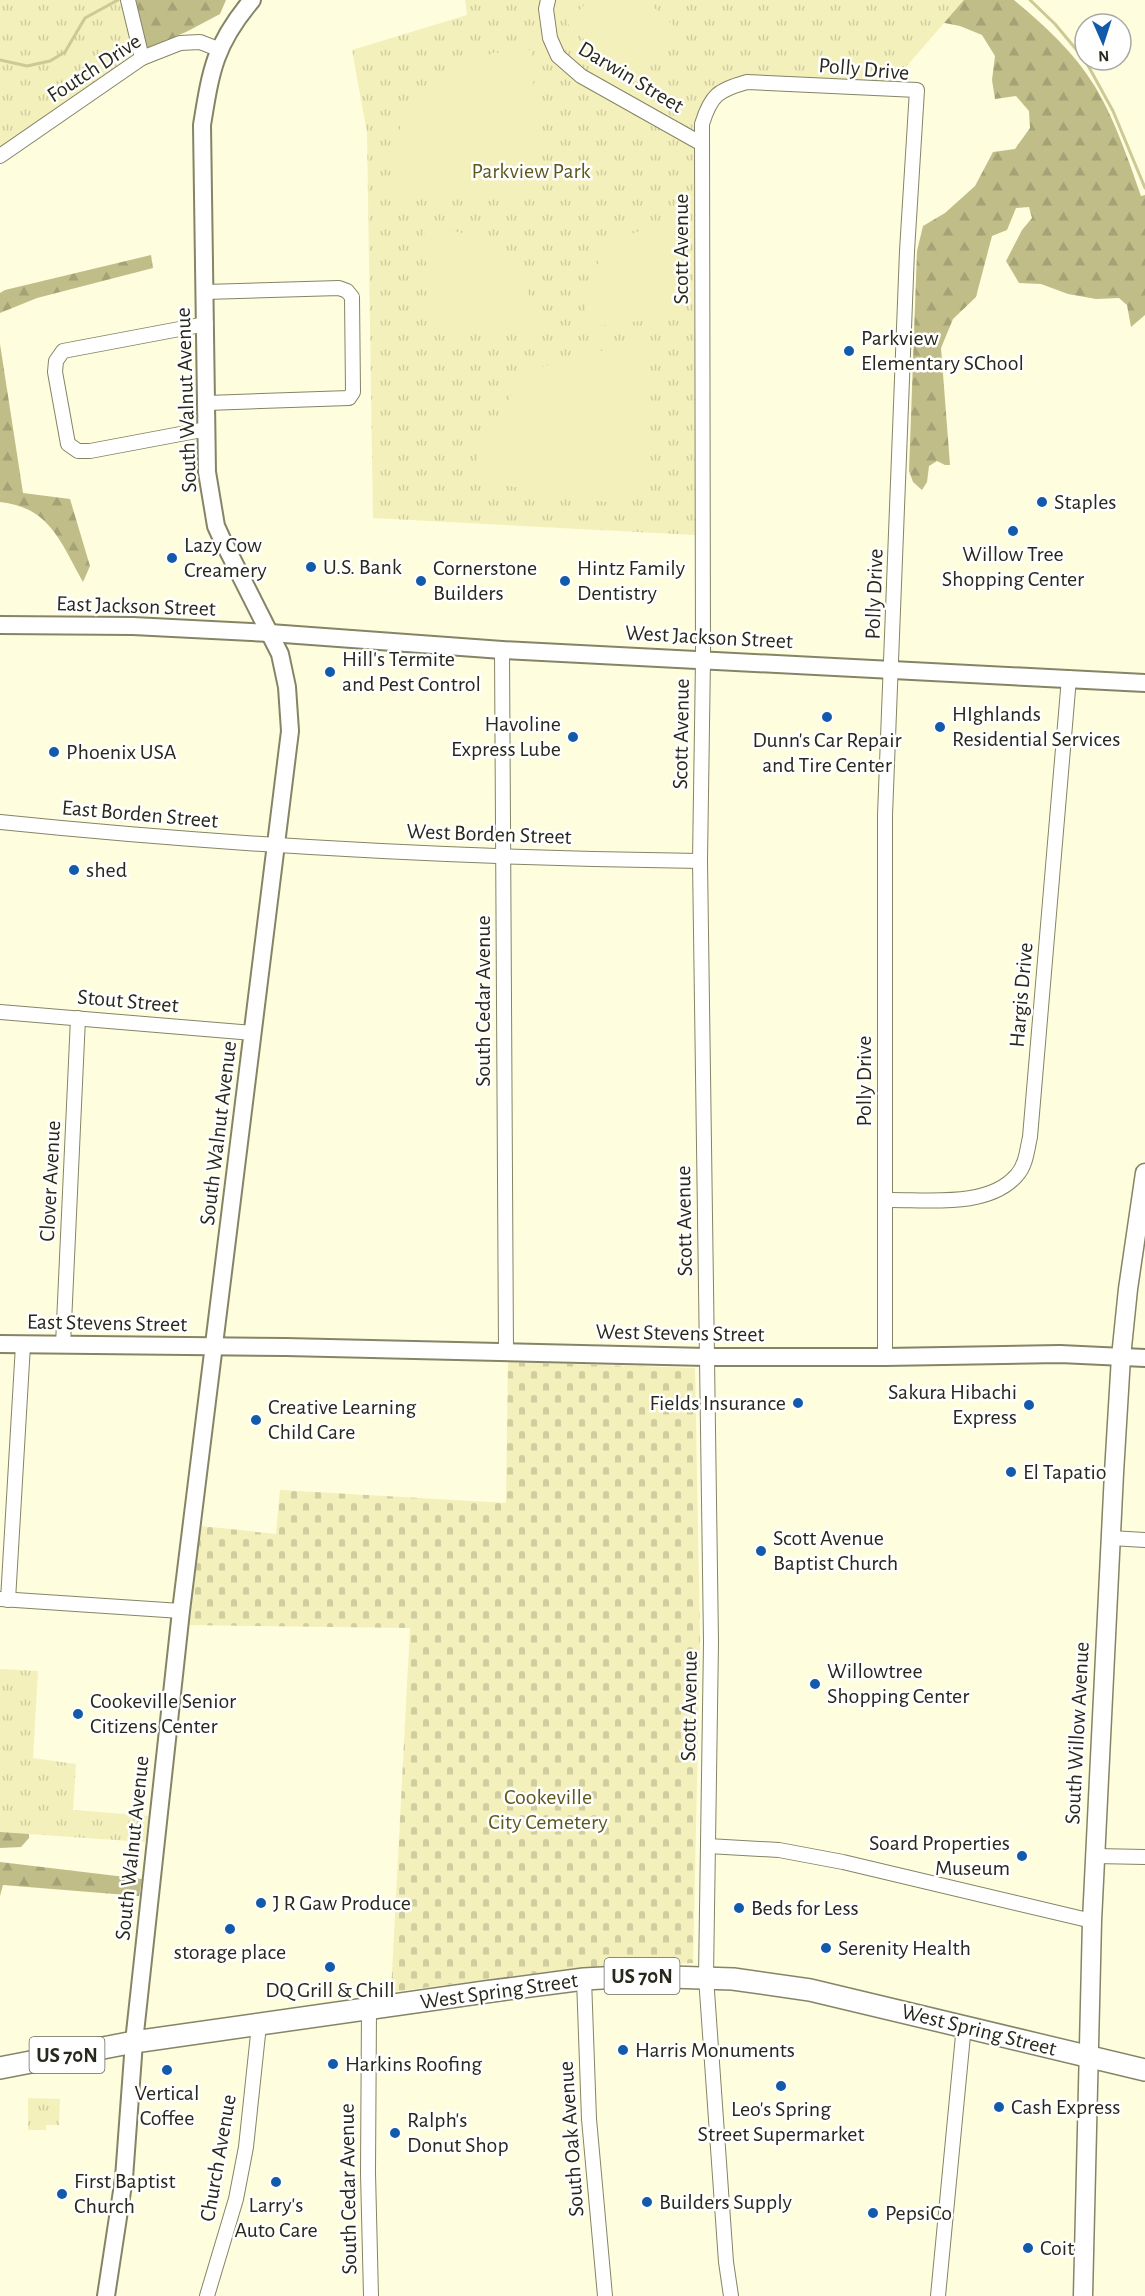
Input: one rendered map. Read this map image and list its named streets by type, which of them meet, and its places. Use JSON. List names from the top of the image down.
{
  "streets": {
    "main road": ["South Willow Avenue", "US 70N", "West Spring Street"],
    "street": [
      "Foutch Drive",
      "Polly Drive",
      "Darwin Street",
      "Scott Avenue",
      "South Walnut Avenue",
      "East Jackson Street",
      "West Jackson Street",
      "East Borden Street",
      "West Borden Street",
      "Hargis Drive",
      "Stout Street",
      "South Cedar Avenue",
      "Clover Avenue",
      "East Stevens Street",
      "West Stevens Street",
      "South Oak Avenue",
      "Church Avenue"
    ]
  },
  "crossings": [
    ["Foutch Drive", "South Walnut Avenue"],
    ["Polly Drive", "Darwin Street"],
    ["Polly Drive", "Scott Avenue"],
    ["Polly Drive", "West Jackson Street"],
    ["Polly Drive", "Hargis Drive"],
    ["Polly Drive", "West Stevens Street"],
    ["Darwin Street", "Scott Avenue"],
    ["Scott Avenue", "West Jackson Street"],
    ["Scott Avenue", "West Borden Street"],
    ["Scott Avenue", "West Stevens Street"],
    ["Scott Avenue", "West Spring Street"],
    ["South Walnut Avenue", "East Jackson Street"],
    ["South Walnut Avenue", "West Jackson Street"],
    ["South Walnut Avenue", "East Borden Street"],
    ["South Walnut Avenue", "West Borden Street"],
    ["South Walnut Avenue", "Stout Street"],
    ["South Walnut Avenue", "East Stevens Street"],
    ["South Walnut Avenue", "West Stevens Street"],
    ["South Walnut Avenue", "US 70N"],
    ["South Walnut Avenue", "West Spring Street"],
    ["East Jackson Street", "West Jackson Street"],
    ["West Jackson Street", "Hargis Drive"],
    ["West Jackson Street", "South Cedar Avenue"],
    ["East Borden Street", "West Borden Street"],
    ["West Borden Street", "South Cedar Avenue"],
    ["Stout Street", "Clover Avenue"],
    ["South Cedar Avenue", "West Stevens Street"],
    ["South Cedar Avenue", "West Spring Street"],
    ["Clover Avenue", "East Stevens Street"],
    ["East Stevens Street", "West Stevens Street"],
    ["West Stevens Street", "South Willow Avenue"],
    ["South Willow Avenue", "West Spring Street"],
    ["US 70N", "West Spring Street"],
    ["West Spring Street", "South Oak Avenue"],
    ["West Spring Street", "Church Avenue"]
  ],
  "parks": ["Parkview Park", "Cookeville City Cemetery"],
  "places": [
    "Parkview Elementary SChool",
    "Staples",
    "Willow Tree Shopping Center",
    "Lazy Cow Creamery",
    "U.S. Bank",
    "Cornerstone Builders",
    "Hintz Family Dentistry",
    "Hill's Termite and Pest Control",
    "Dunn's Car Repair and Tire Center",
    "HIghlands Residential Services",
    "Havoline Express Lube",
    "Phoenix USA",
    "shed",
    "Fields Insurance",
    "Sakura Hibachi Express",
    "Creative Learning Child Care",
    "El Tapatio",
    "Scott Avenue Baptist Church",
    "Willowtree Shopping Center",
    "Cookeville Senior Citizens Center",
    "Soard Properties Museum",
    "J R Gaw Produce",
    "Beds for Less",
    "storage place",
    "Serenity Health",
    "DQ Grill & Chill",
    "Harris Monuments",
    "Harkins Roofing",
    "Vertical Coffee",
    "Leo's Spring Street Supermarket",
    "Cash Express",
    "Ralph's Donut Shop",
    "Larry's Auto Care",
    "First Baptist Church",
    "Builders Supply",
    "PepsiCo",
    "Coit"
  ],
  "north": "bottom"
}
